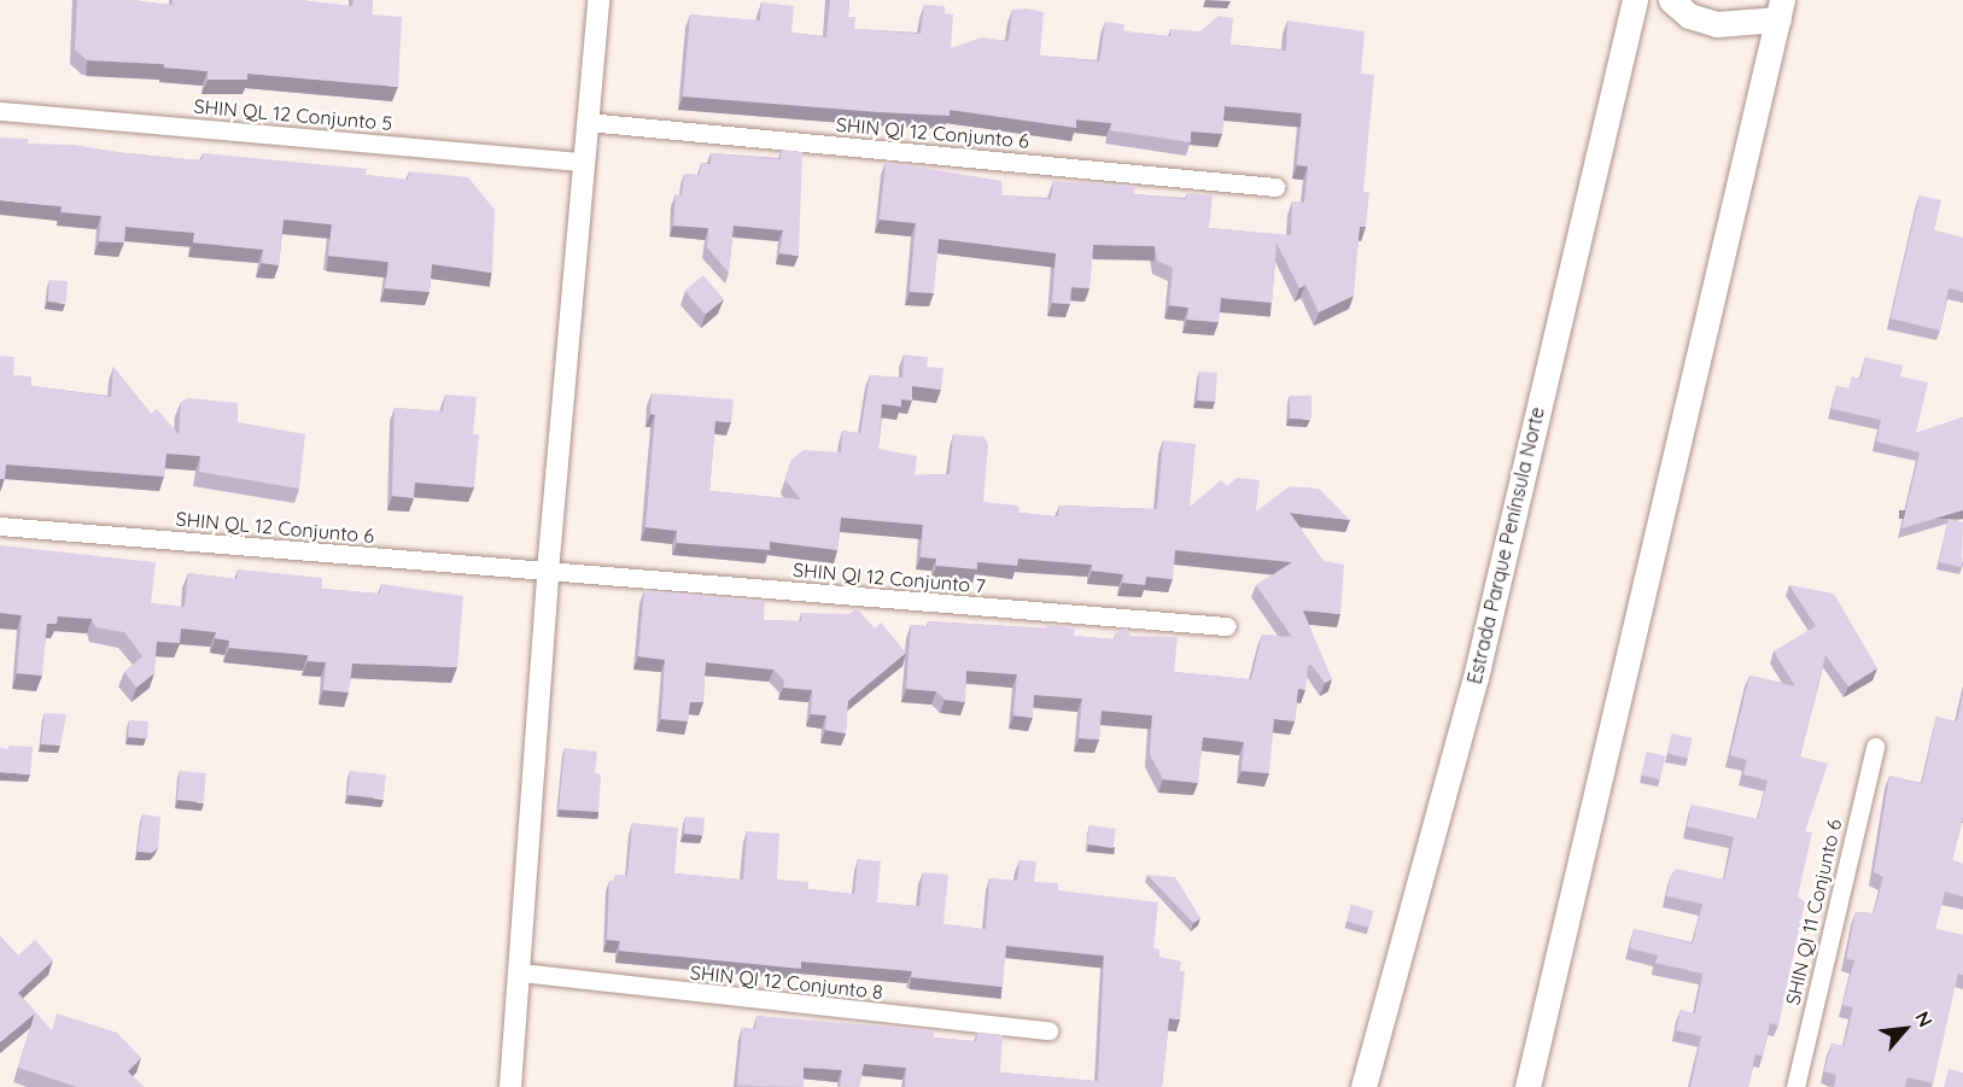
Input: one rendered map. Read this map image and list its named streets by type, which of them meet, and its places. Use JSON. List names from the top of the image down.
{
  "streets": {
    "main road": ["Estrada Parque Península Norte"],
    "street": [
      "SHIN QL 12 Conjunto 5",
      "SHIN QI 12 Conjunto 6",
      "SHIN QL 12 Conjunto 6",
      "SHIN QI 12 Conjunto 7",
      "SHIN QI 11 Conjunto 6",
      "SHIN QI 12 Conjunto 8"
    ]
  },
  "crossings": [
    ["SHIN QL 12 Conjunto 6", "SHIN QI 12 Conjunto 7"]
  ],
  "north": "top right"
}
